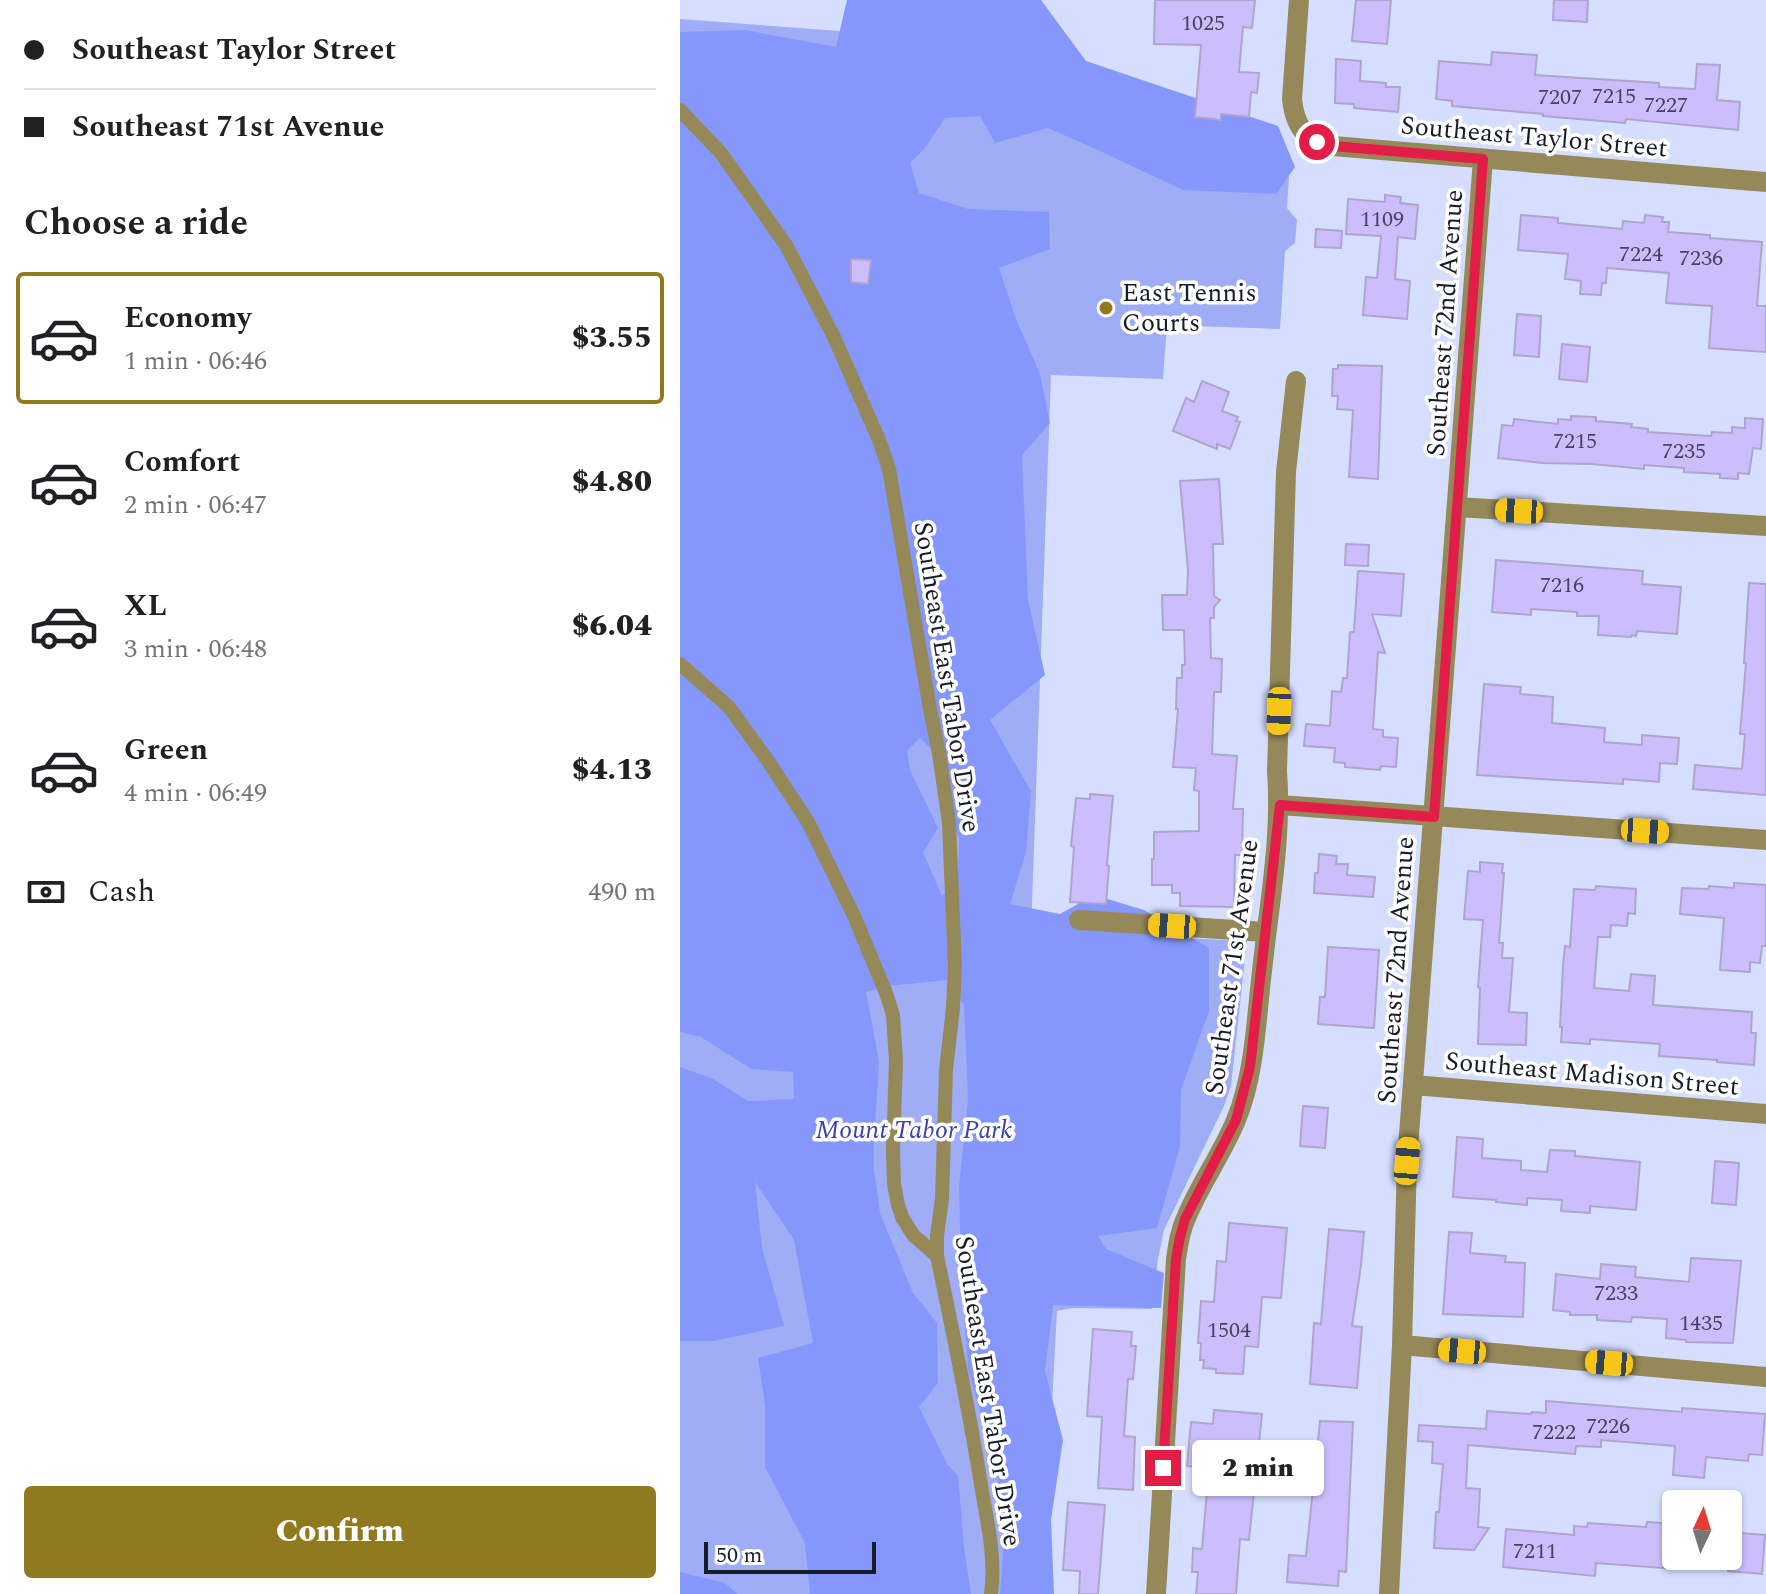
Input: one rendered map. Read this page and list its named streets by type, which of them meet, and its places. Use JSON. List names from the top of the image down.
{
  "streets": {
    "street": [
      "Southeast Taylor Street",
      "Southeast 72nd Avenue",
      "Southeast 71st Avenue",
      "Southeast Madison Street"
    ],
    "lane": ["Southeast East Tabor Drive"]
  },
  "crossings": [
    ["Southeast Taylor Street", "Southeast 72nd Avenue"],
    ["Southeast 72nd Avenue", "Southeast Madison Street"]
  ],
  "parks": ["Mount Tabor Park"],
  "places": ["East Tennis Courts"],
  "house_numbers": [
    "1025",
    "7215",
    "7207",
    "7227",
    "1109",
    "7224",
    "7236",
    "7215",
    "7235",
    "7216",
    "7233",
    "1435",
    "1504",
    "7226",
    "7222",
    "7211"
  ],
  "scale_bar": "50 m",
  "north": "top",
  "page": {
    "banner": ["Southeast Taylor Street", "Southeast 71st Avenue"],
    "heading": "Choose a ride",
    "list": [
      {
        "name": "Economy",
        "note": "1 min · 06:46",
        "value": "$3.55"
      },
      {
        "name": "Comfort",
        "note": "2 min · 06:47",
        "value": "$4.80"
      },
      {
        "name": "XL",
        "note": "3 min · 06:48",
        "value": "$6.04"
      },
      {
        "name": "Green",
        "note": "4 min · 06:49",
        "value": "$4.13"
      }
    ],
    "pay": ["Cash", "490 m"],
    "bubble": "2 min",
    "buttons": "Confirm",
    "scale": "50 m"
  }
}
